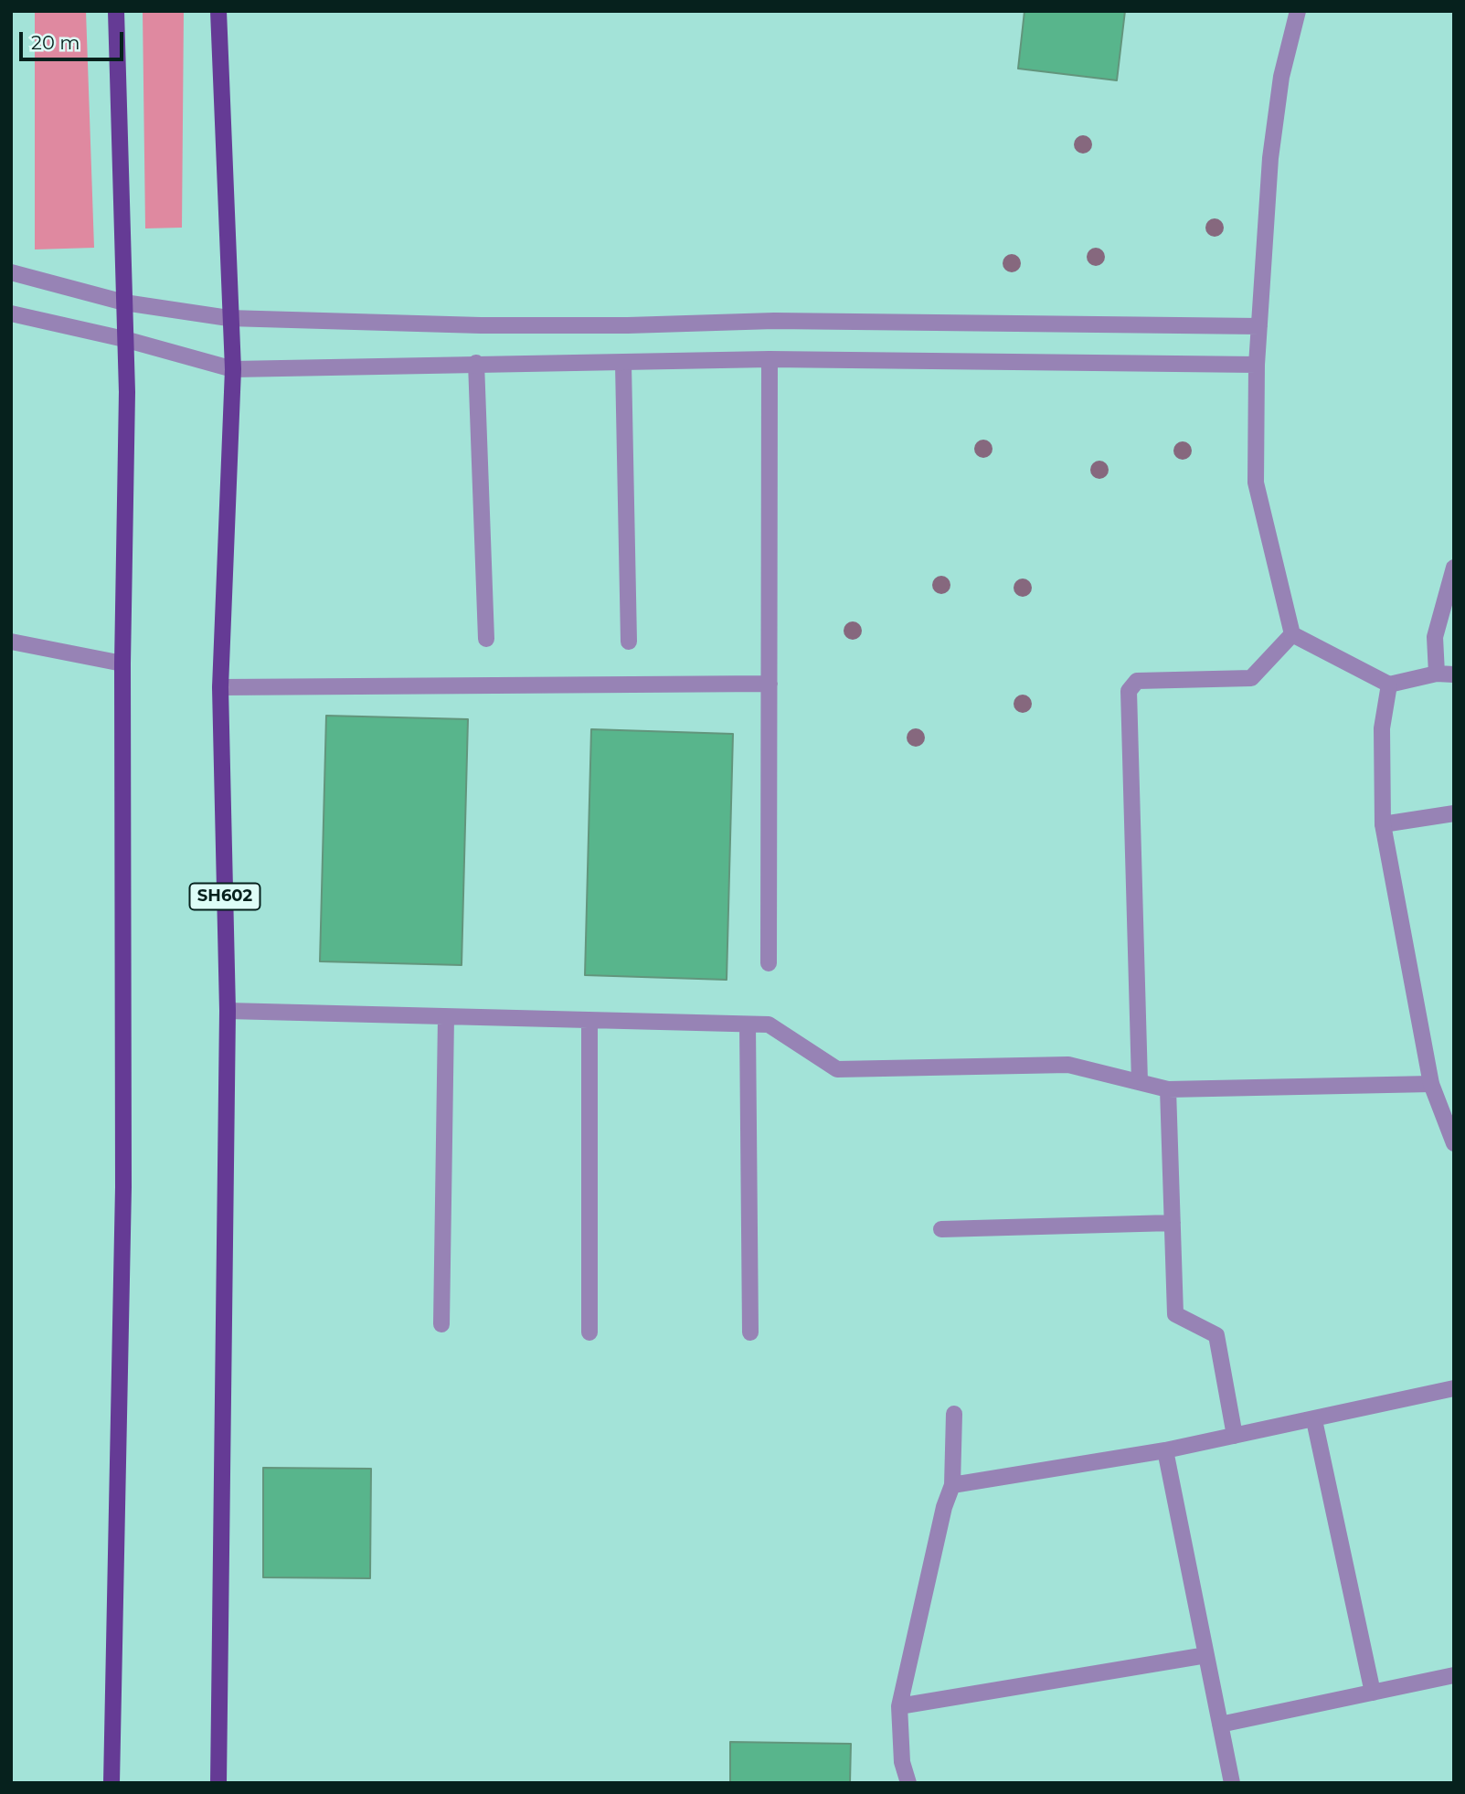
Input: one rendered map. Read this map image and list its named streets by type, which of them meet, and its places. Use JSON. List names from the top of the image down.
{
  "streets": {
    "main road": ["SH602"]
  },
  "scale_bar": "20 m"
}
